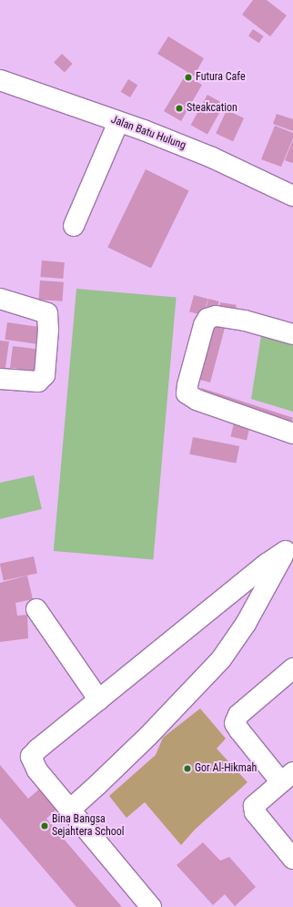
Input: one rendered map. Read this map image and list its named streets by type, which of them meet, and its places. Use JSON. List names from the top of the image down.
{
  "streets": {
    "street": ["Jalan Batu Hulung"]
  },
  "places": [
    "Futura Cafe",
    "Steakcation",
    "Gor Al-Hikmah",
    "Bina Bangsa Sejahtera School"
  ]
}
